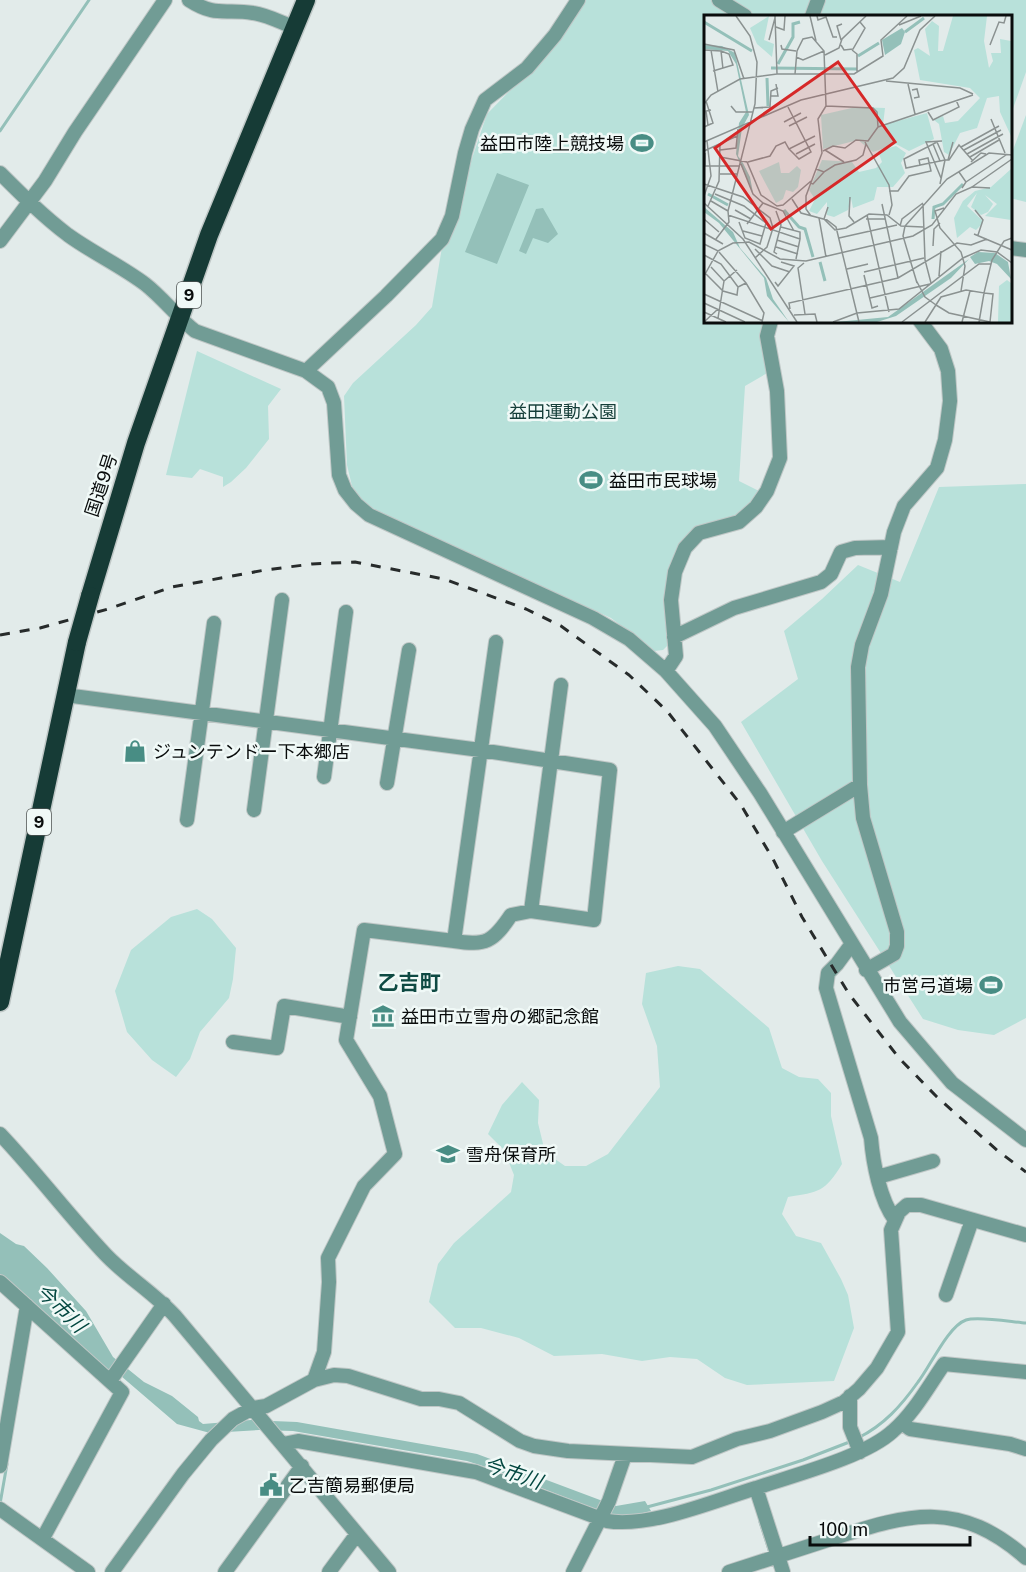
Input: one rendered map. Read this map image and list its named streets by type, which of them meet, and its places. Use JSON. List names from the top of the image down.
{
  "streets": {
    "highway": ["9", "国道9号"]
  },
  "districts": ["乙吉町"],
  "water": ["今市川"],
  "parks": ["益田運動公園"],
  "places": {
    "sports": ["益田市陸上競技場", "益田市民球場", "市営弓道場"],
    "shop": ["ジュンテンドー下本郷店"],
    "museum": ["益田市立雪舟の郷記念館"],
    "school or university": ["雪舟保育所"],
    "public building": ["乙吉簡易郵便局"]
  },
  "scale_bar": "100 m"
}
